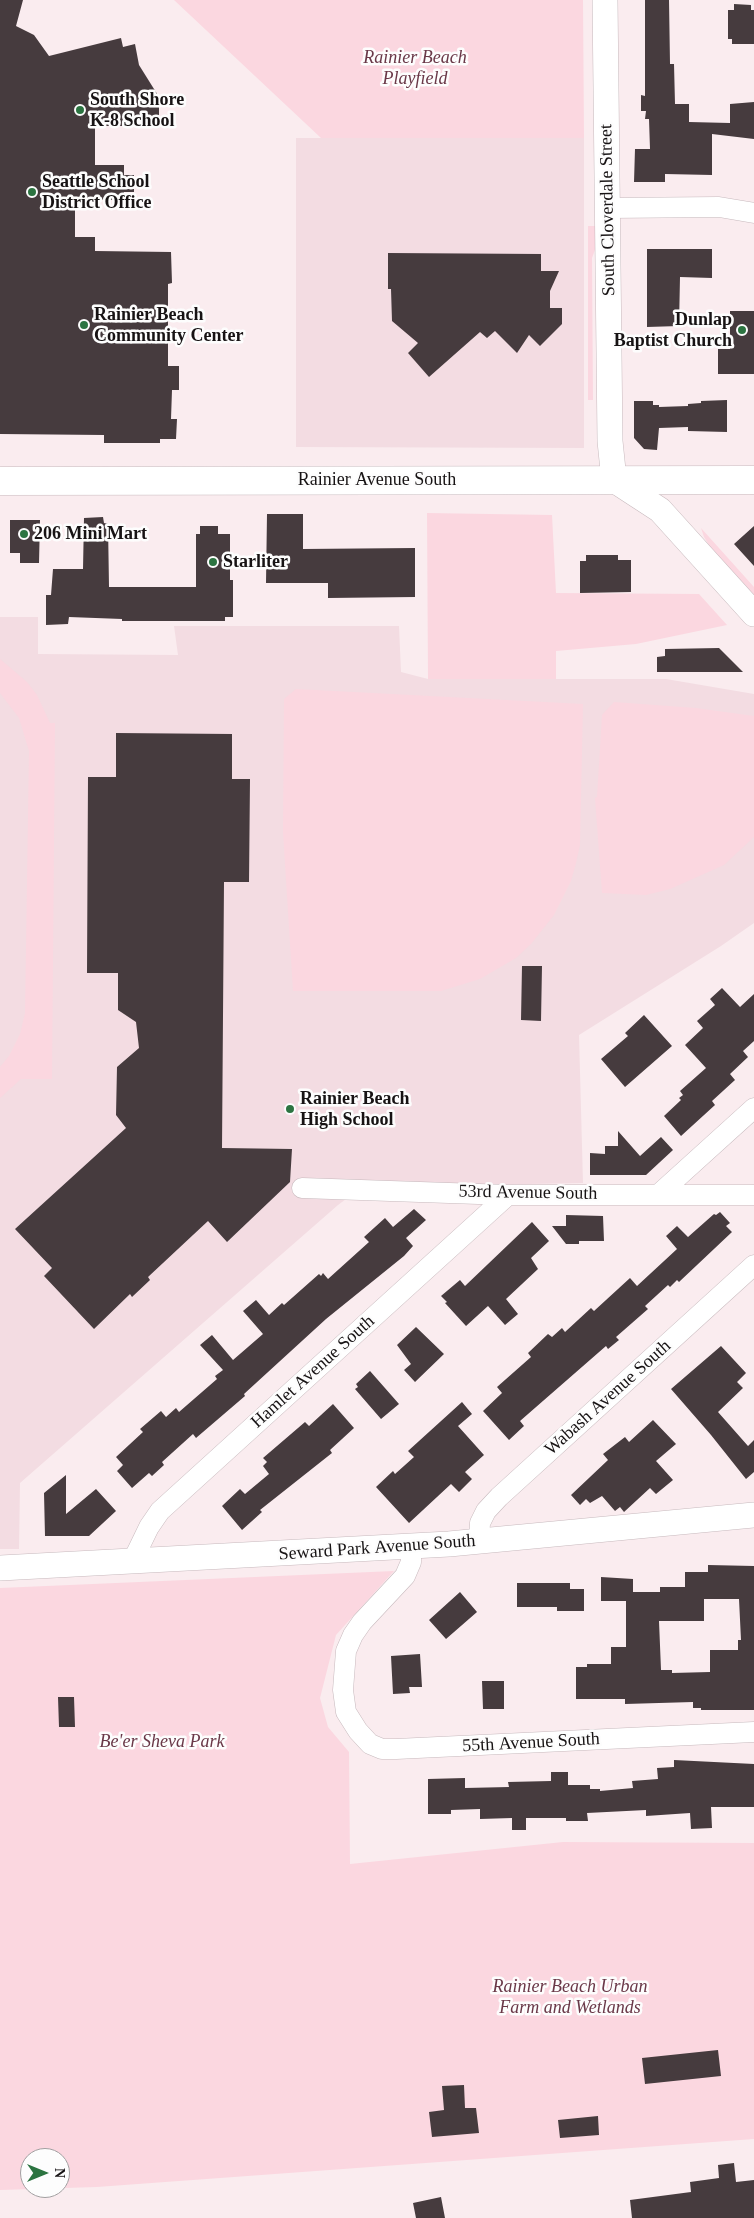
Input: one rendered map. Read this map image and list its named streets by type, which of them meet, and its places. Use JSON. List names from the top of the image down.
{
  "streets": {
    "main road": ["Rainier Avenue South"],
    "street": [
      "South Cloverdale Street",
      "53rd Avenue South",
      "Hamlet Avenue South",
      "Wabash Avenue South",
      "Seward Park Avenue South",
      "55th Avenue South"
    ]
  },
  "crossings": [
    ["South Cloverdale Street", "Rainier Avenue South"],
    ["53rd Avenue South", "Hamlet Avenue South"],
    ["Hamlet Avenue South", "Seward Park Avenue South"],
    ["Wabash Avenue South", "Seward Park Avenue South"],
    ["Seward Park Avenue South", "55th Avenue South"]
  ],
  "parks": ["Rainier Beach Playfield", "Be'er Sheva Park", "Rainier Beach Urban Farm and Wetlands"],
  "places": [
    "South Shore K-8 School",
    "Seattle School District Office",
    "Rainier Beach Community Center",
    "Dunlap Baptist Church",
    "206 Mini Mart",
    "Starliter",
    "Rainier Beach High School"
  ],
  "north": "right"
}
